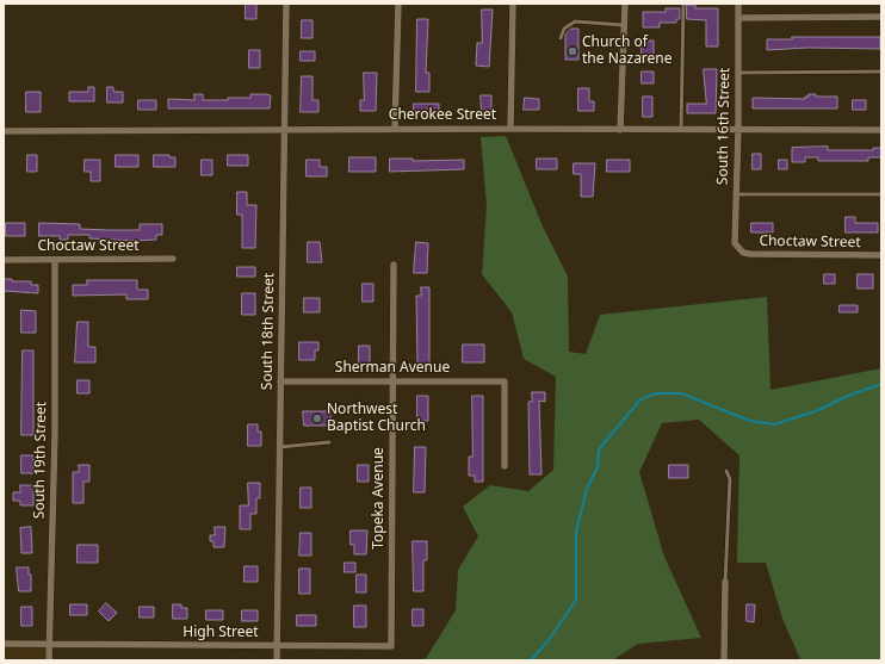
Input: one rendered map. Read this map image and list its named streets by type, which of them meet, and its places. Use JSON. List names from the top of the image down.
{
  "streets": {
    "street": [
      "Cherokee Street",
      "South 16th Street",
      "Choctaw Street",
      "South 18th Street",
      "Sherman Avenue",
      "South 19th Street",
      "Topeka Avenue",
      "High Street"
    ]
  },
  "crossings": [
    ["Cherokee Street", "South 16th Street"],
    ["Cherokee Street", "South 18th Street"],
    ["South 16th Street", "Choctaw Street"],
    ["Choctaw Street", "South 19th Street"],
    ["South 18th Street", "Sherman Avenue"],
    ["South 18th Street", "High Street"],
    ["Sherman Avenue", "Topeka Avenue"],
    ["South 19th Street", "High Street"],
    ["Topeka Avenue", "High Street"]
  ],
  "places": ["Church of the Nazarene", "Northwest Baptist Church"]
}
